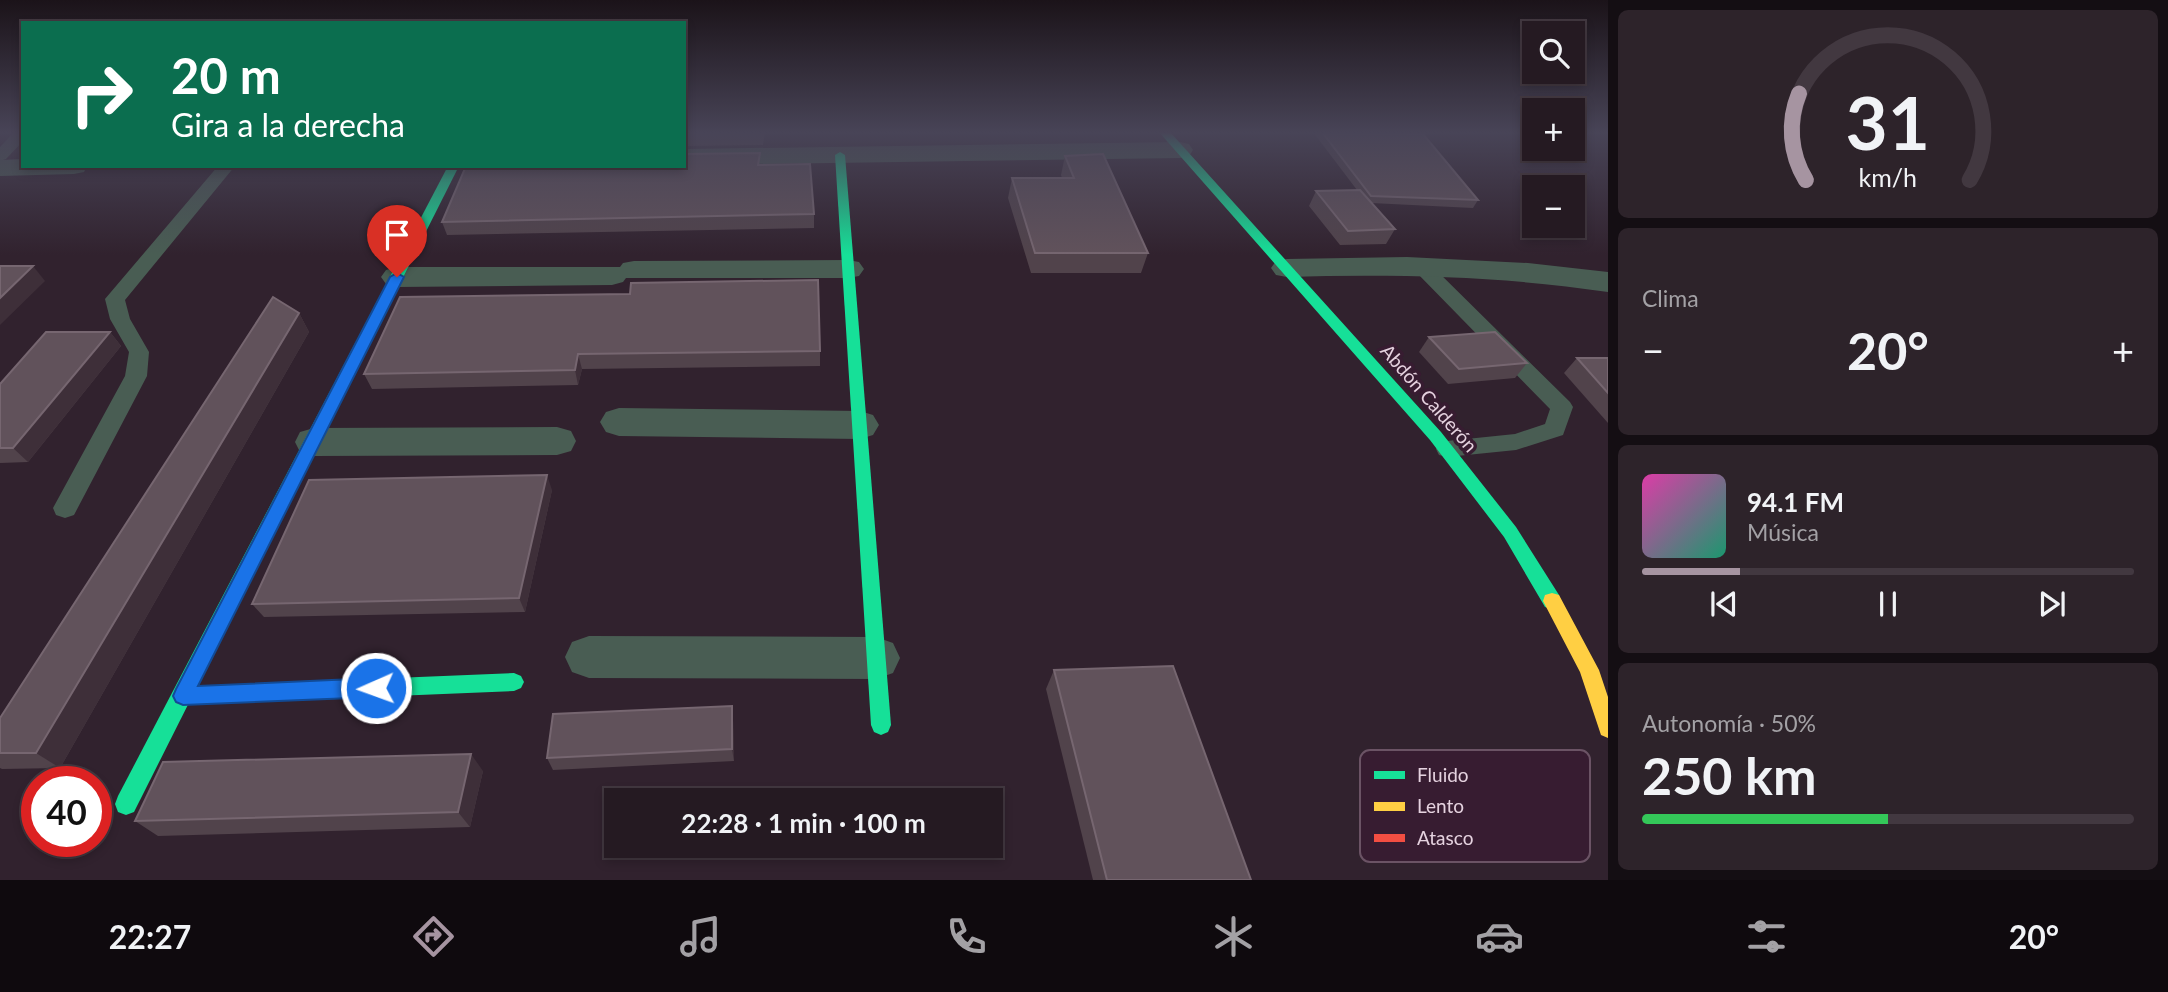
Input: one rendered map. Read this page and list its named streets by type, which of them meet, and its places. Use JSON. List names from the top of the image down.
{
  "streets": {
    "street": ["Abdón Calderón"]
  },
  "legend": ["Fluido", "Lento", "Atasco"],
  "page": {
    "map_buttons": ["+", "−"],
    "turn": ["20 m", "Gira a la derecha"],
    "tile": [
      "Clima",
      ["Autonomía · 50%", "250 km"]
    ],
    "heat": ["−", "20°", "+"],
    "song": ["94.1 FM", "Música"],
    "limit": "40",
    "trip": "22:28 · 1 min · 100 m",
    "tabs": ["22:27", "20°"],
    "gauge": ["31", "km/h"]
  }
}
